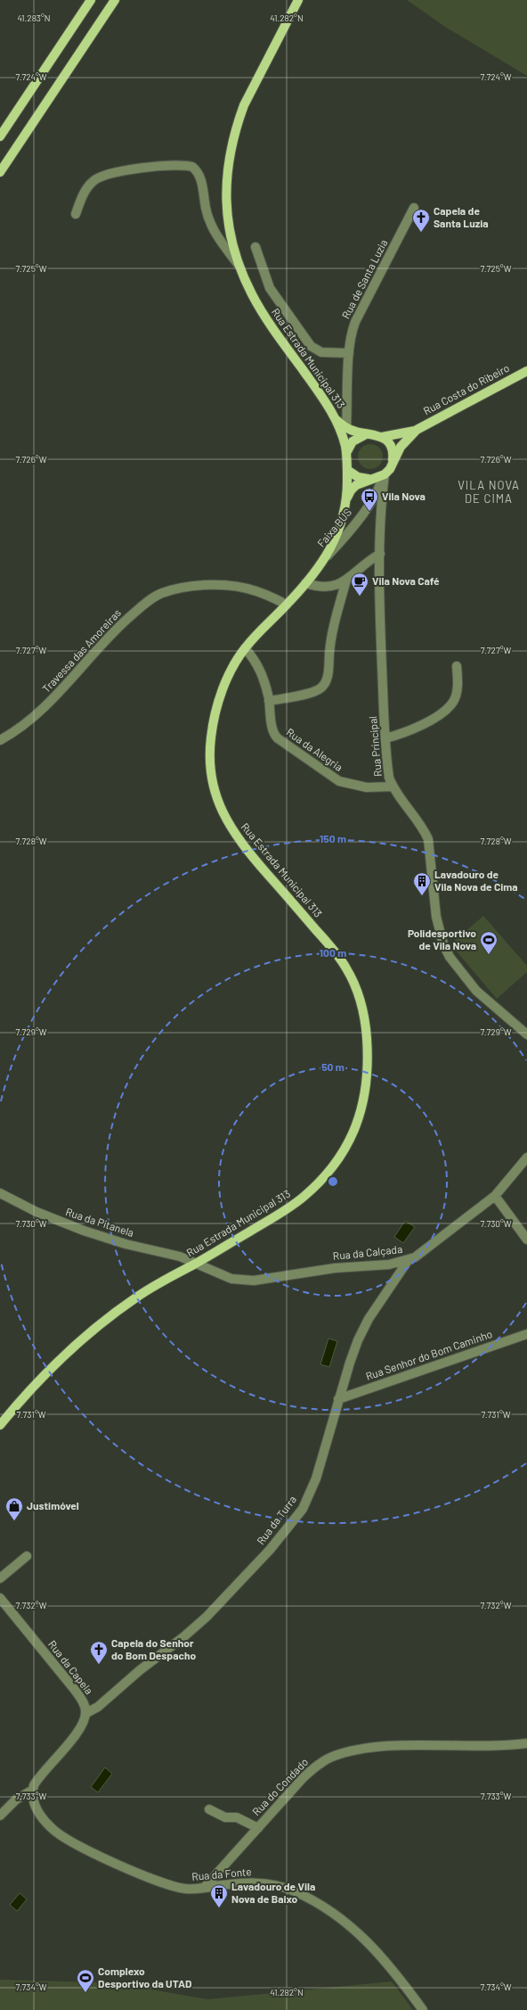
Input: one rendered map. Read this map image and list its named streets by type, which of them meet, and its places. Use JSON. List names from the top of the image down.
{
  "streets": {
    "main road": ["Rua Estrada Municipal 313", "Rua Costa do Ribeiro"],
    "street": [
      "Rua de Santa Luzia",
      "Faixa BUS",
      "Travessa das Amoreiras",
      "Rua Principal",
      "Rua da Alegria",
      "Rua da Pitanela",
      "Rua da Calçada",
      "Rua Senhor do Bom Caminho",
      "Rua da Turra",
      "Rua da Capela",
      "Rua do Condado",
      "Rua da Fonte"
    ]
  },
  "crossings": [
    ["Rua Estrada Municipal 313", "Faixa BUS"],
    ["Rua Estrada Municipal 313", "Travessa das Amoreiras"],
    ["Rua Estrada Municipal 313", "Rua Principal"],
    ["Rua Estrada Municipal 313", "Rua da Alegria"],
    ["Rua Estrada Municipal 313", "Rua da Pitanela"],
    ["Rua Estrada Municipal 313", "Rua da Calçada"],
    ["Faixa BUS", "Rua Principal"],
    ["Rua Principal", "Rua da Alegria"],
    ["Rua da Pitanela", "Rua da Calçada"],
    ["Rua da Calçada", "Rua da Turra"],
    ["Rua Senhor do Bom Caminho", "Rua da Turra"],
    ["Rua da Turra", "Rua da Capela"],
    ["Rua do Condado", "Rua da Fonte"]
  ],
  "districts": ["VILA NOVA DE CIMA"],
  "places": {
    "church": ["Capela de Santa Luzia", "Capela do Senhor do Bom Despacho"],
    "bus stop": ["Vila Nova"],
    "cafe": ["Vila Nova Café"],
    "building": ["Lavadouro de Vila Nova de Cima", "Lavadouro de Vila Nova de Baixo"],
    "sports": ["Polidesportivo de Vila Nova", "Complexo Desportivo da UTAD"],
    "shop": ["Justimóvel"]
  },
  "coordinates": [
    "41.283°N",
    "41.282°N",
    "7.724°W",
    "7.725°W",
    "7.726°W",
    "7.727°W",
    "7.728°W",
    "7.729°W",
    "7.730°W",
    "7.731°W",
    "7.732°W",
    "7.733°W",
    "7.734°W"
  ],
  "rings": ["150 m", "100 m", "50 m"]
}
